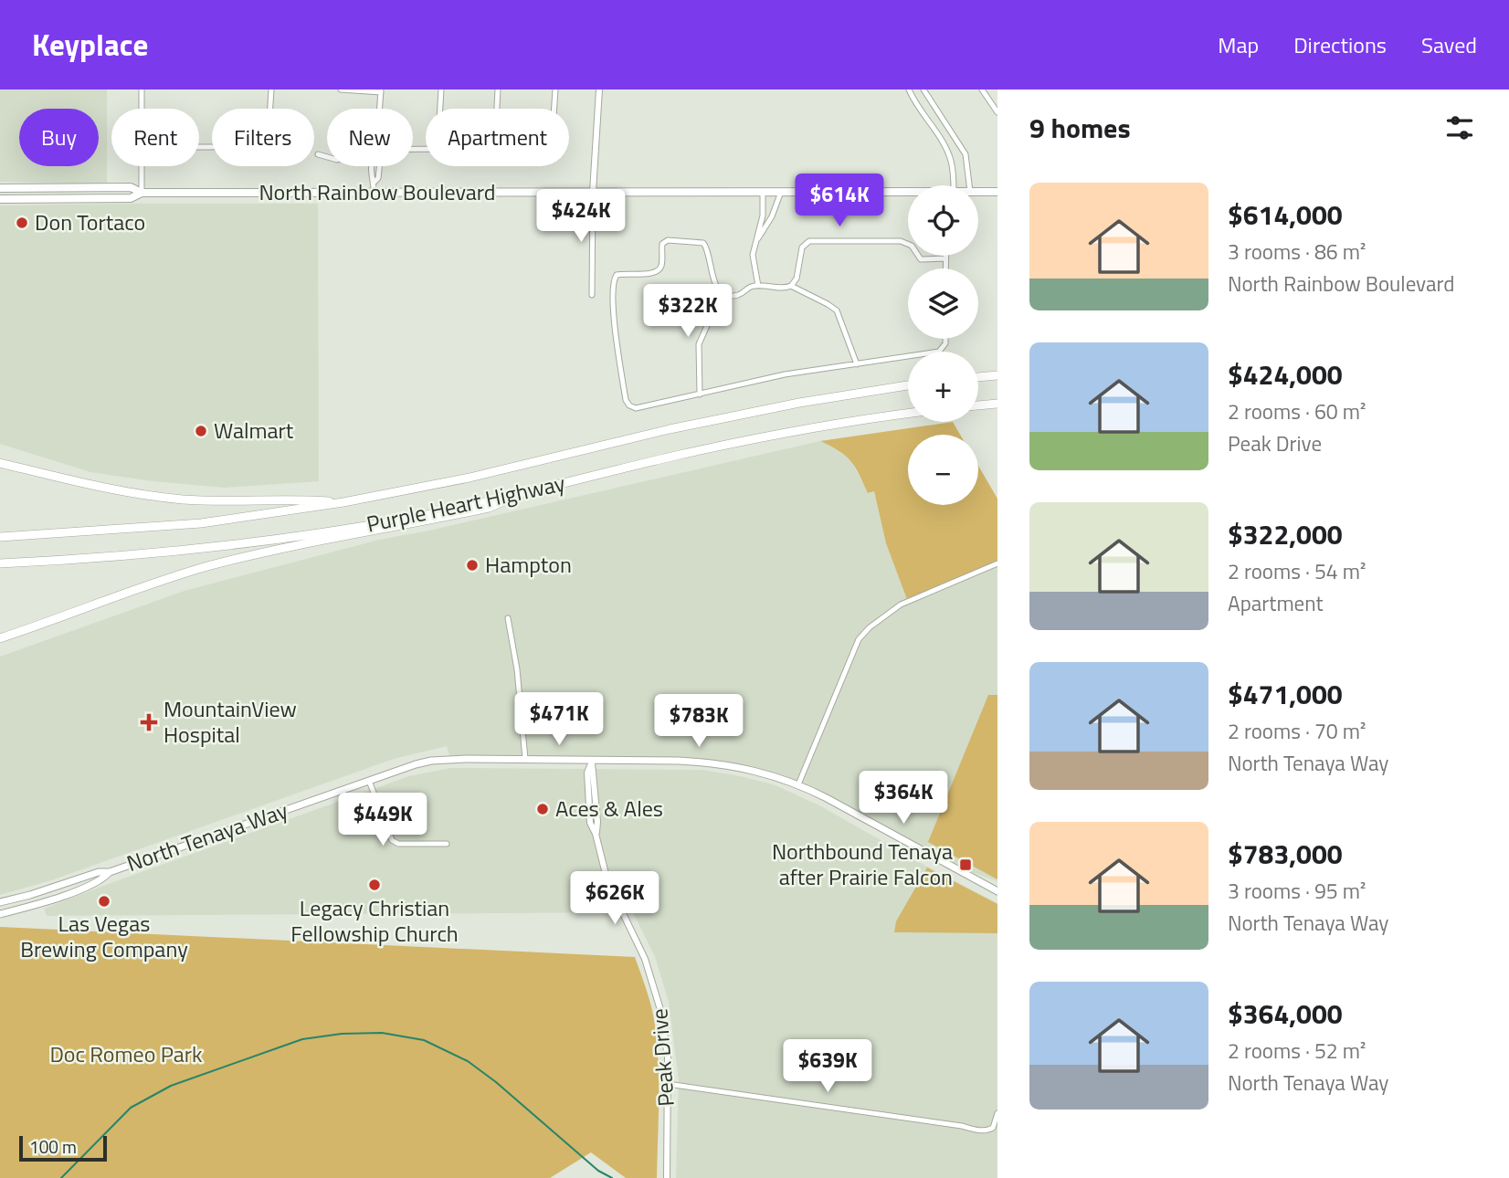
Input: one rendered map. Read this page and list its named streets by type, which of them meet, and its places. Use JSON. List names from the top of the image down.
{
  "streets": {
    "highway": ["Purple Heart Highway"],
    "main road": ["North Rainbow Boulevard", "North Tenaya Way"],
    "street": ["Peak Drive"]
  },
  "crossings": [
    ["North Tenaya Way", "Peak Drive"]
  ],
  "parks": ["Doc Romeo Park"],
  "places": {
    "other": [
      "Don Tortaco",
      "Walmart",
      "Hampton",
      "Aces & Ales",
      "Legacy Christian Fellowship Church",
      "Las Vegas Brewing Company"
    ],
    "health": ["MountainView Hospital"],
    "transit": ["Northbound Tenaya after Prairie Falcon"]
  },
  "scale_bar": "100 m",
  "page": {
    "header": "Keyplace",
    "nav": ["Map", "Directions", "Saved"],
    "heading": "9 homes",
    "chip": [
      "Buy",
      "Rent",
      "Filters",
      "New",
      "Apartment"
    ],
    "list": [
      {
        "name": "$614,000",
        "note": "3 rooms · 86 m² · North Rainbow Boulevard"
      },
      {
        "name": "$424,000",
        "note": "2 rooms · 60 m² · Peak Drive"
      },
      {
        "name": "$322,000",
        "note": "2 rooms · 54 m² · Apartment"
      },
      {
        "name": "$471,000",
        "note": "2 rooms · 70 m² · North Tenaya Way"
      },
      {
        "name": "$783,000",
        "note": "3 rooms · 95 m² · North Tenaya Way"
      },
      {
        "name": "$364,000",
        "note": "2 rooms · 52 m² · North Tenaya Way"
      }
    ],
    "price": [
      "$614K",
      "$424K",
      "$322K",
      "$471K",
      "$783K",
      "$364K",
      "$449K",
      "$626K",
      "$639K"
    ],
    "map_buttons": ["+", "−"],
    "scale": "100 m"
  }
}
